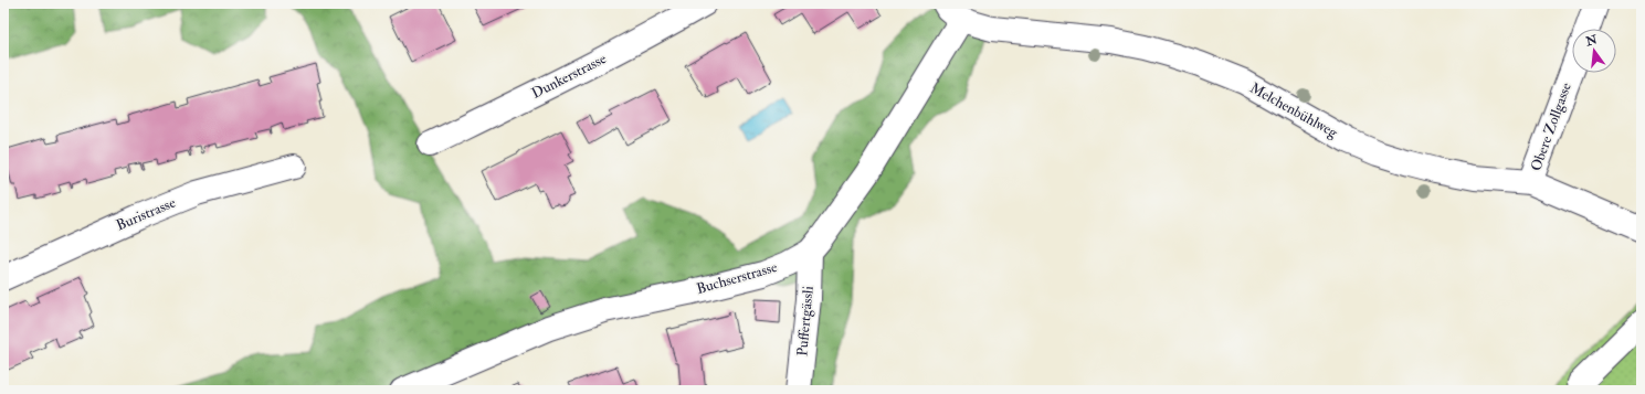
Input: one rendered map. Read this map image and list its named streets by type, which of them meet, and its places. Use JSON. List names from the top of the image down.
{
  "streets": {
    "street": [
      "Dunkerstrasse",
      "Melchenbühlweg",
      "Obere Zollgasse",
      "Buristrasse",
      "Buchserstrasse",
      "Puffertgässli"
    ]
  },
  "crossings": [
    ["Melchenbühlweg", "Obere Zollgasse"],
    ["Melchenbühlweg", "Buchserstrasse"],
    ["Buchserstrasse", "Puffertgässli"]
  ],
  "north": "top"
}
